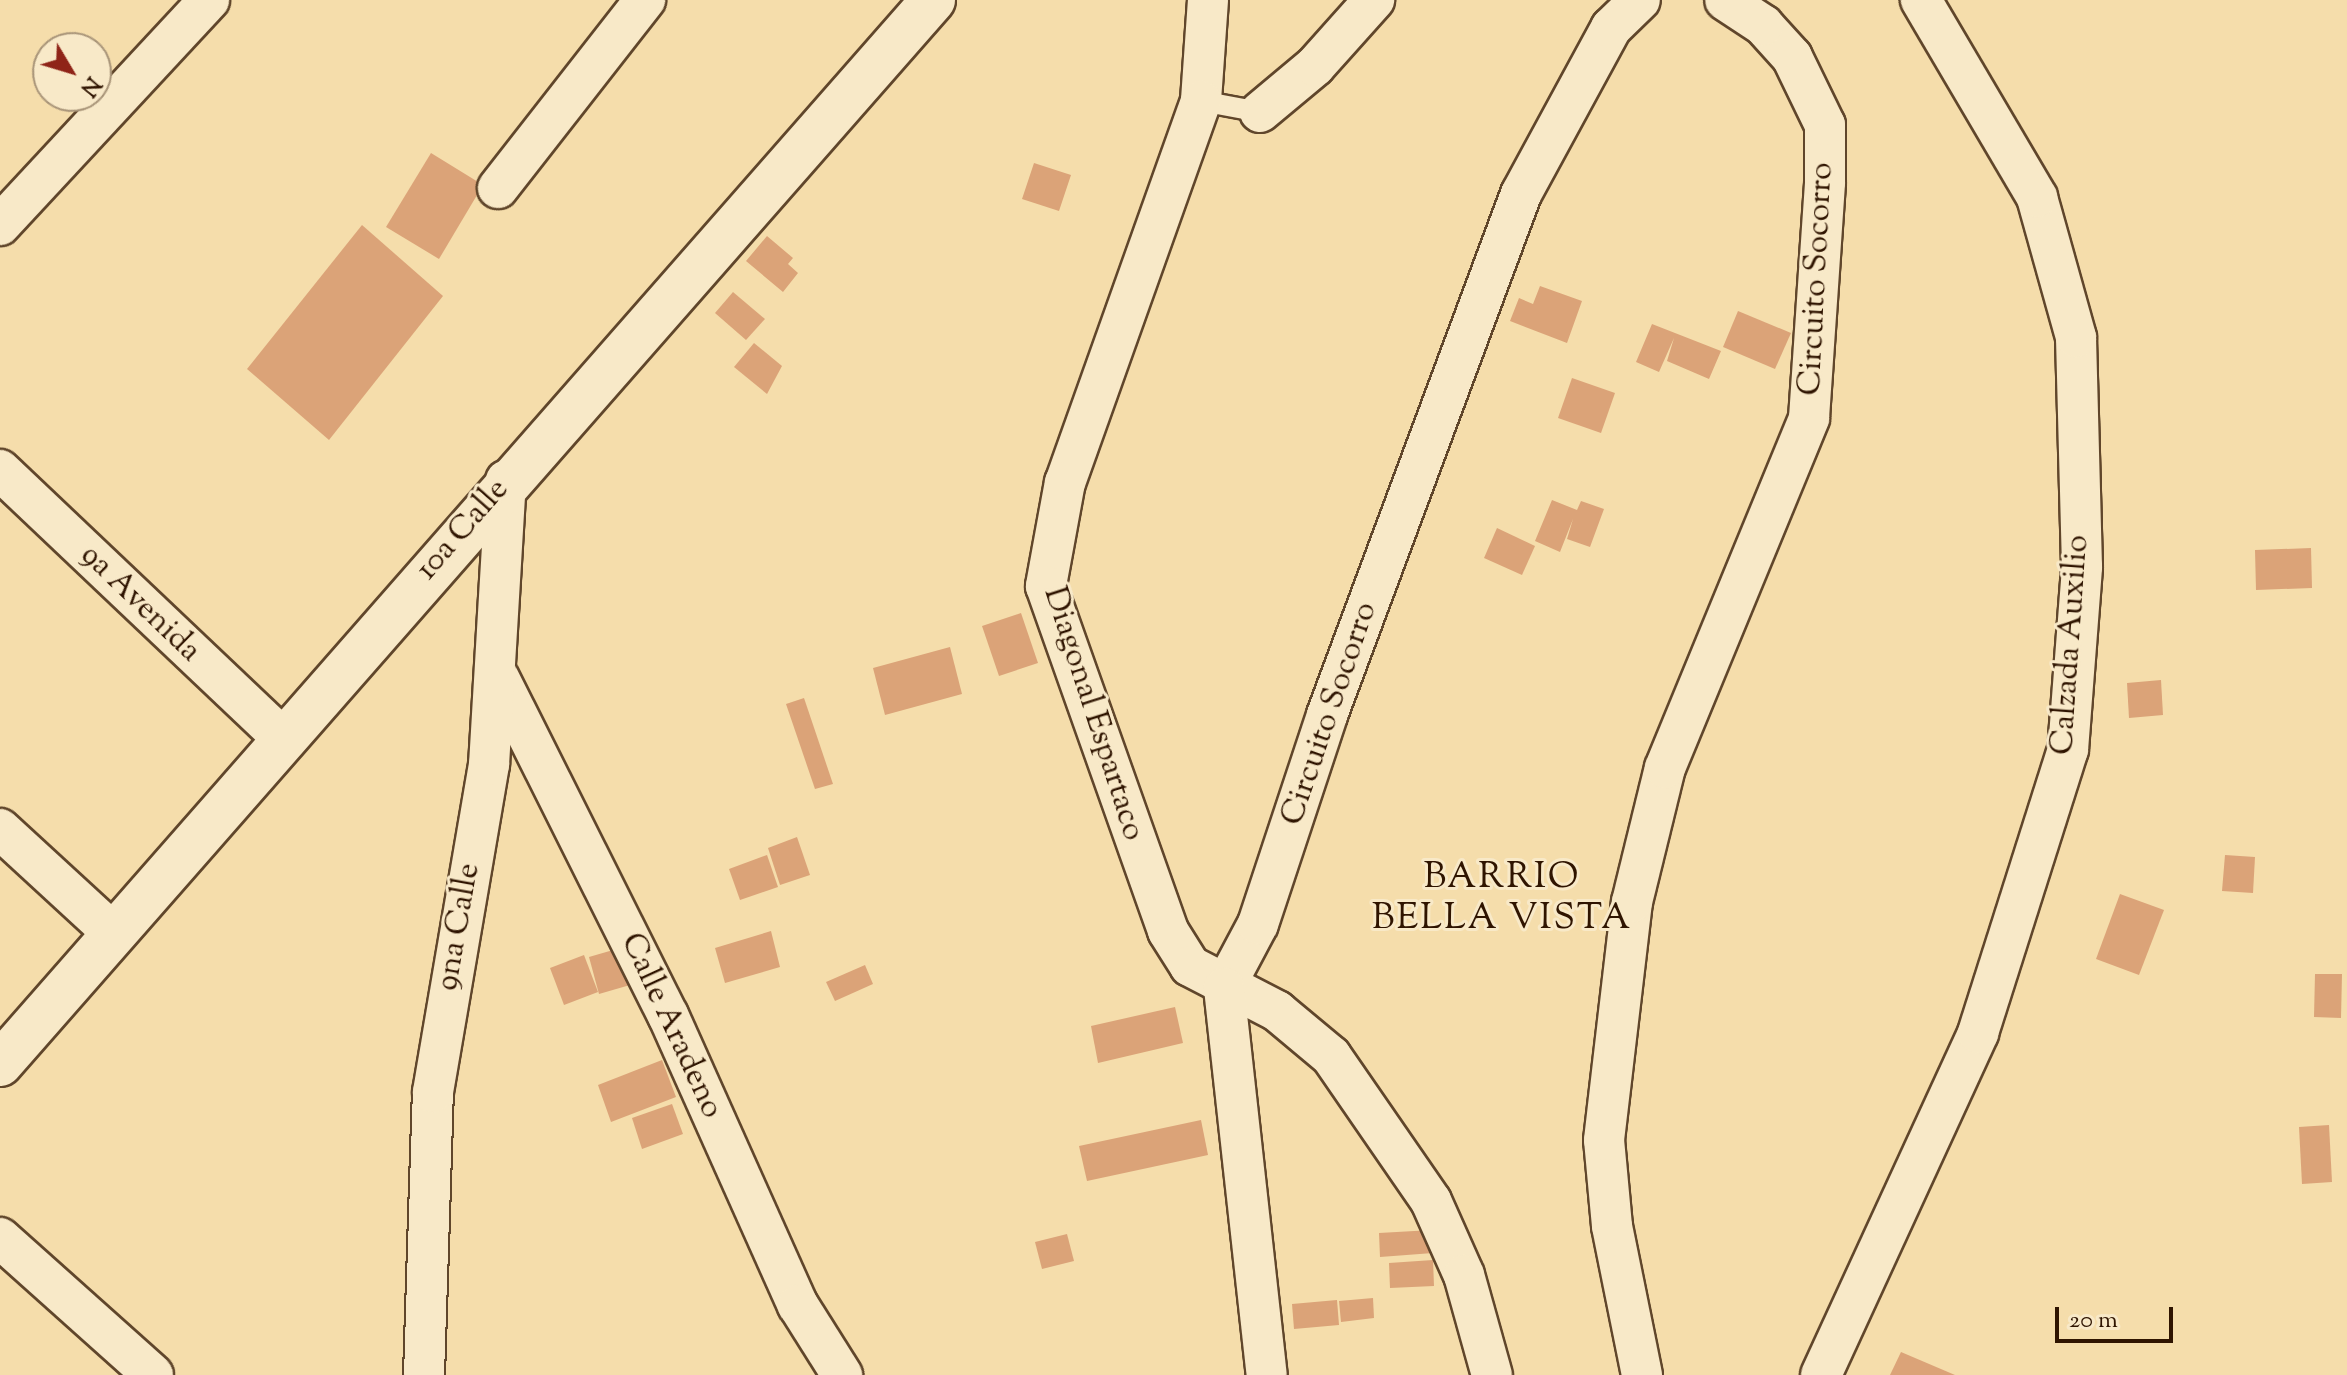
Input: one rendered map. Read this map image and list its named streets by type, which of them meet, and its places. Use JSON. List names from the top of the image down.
{
  "streets": {
    "street": [
      "Circuito Socorro",
      "10a Calle",
      "9a Avenida",
      "Calzada Auxilio",
      "Diagonal Espartaco",
      "9na Calle",
      "Calle Aradeno"
    ]
  },
  "crossings": [
    ["Circuito Socorro", "Diagonal Espartaco"],
    ["10a Calle", "9a Avenida"],
    ["10a Calle", "9na Calle"],
    ["9na Calle", "Calle Aradeno"]
  ],
  "districts": ["BARRIO BELLA VISTA"],
  "scale_bar": "20 m",
  "north": "bottom right"
}
